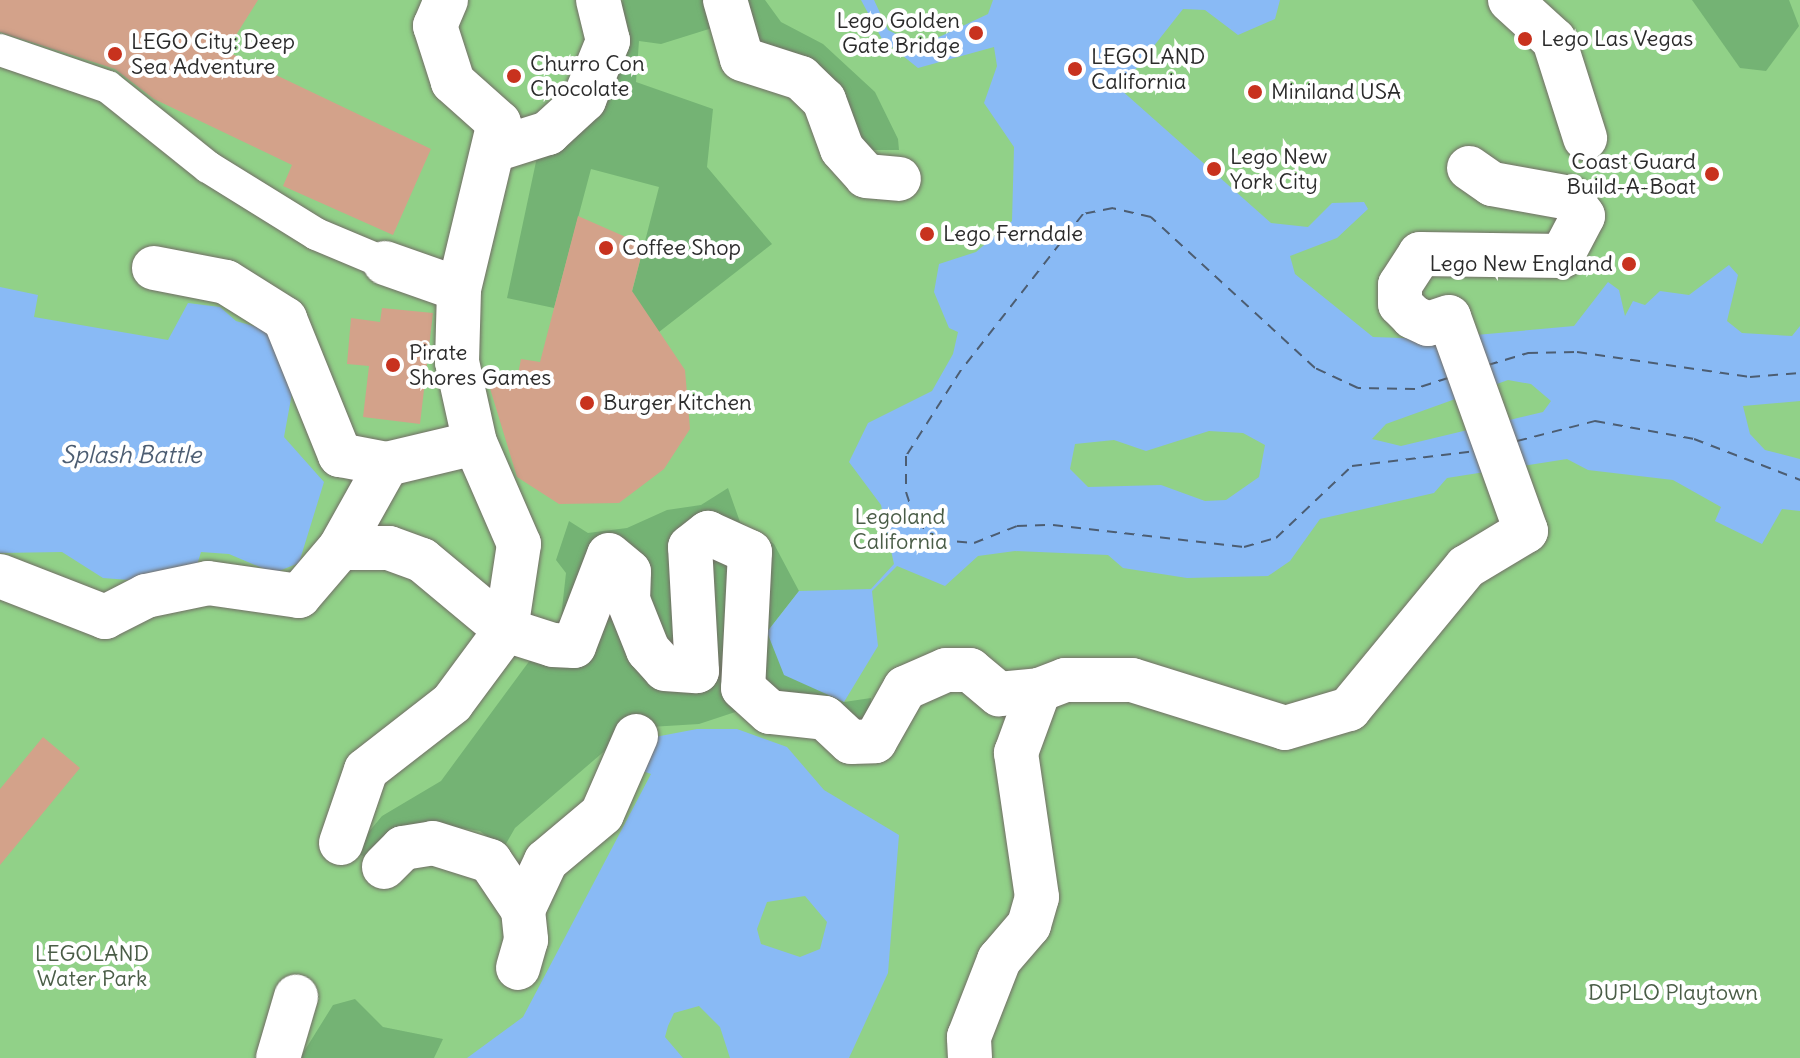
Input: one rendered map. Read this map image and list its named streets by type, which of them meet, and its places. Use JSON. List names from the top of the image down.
{
  "water": ["Splash Battle"],
  "parks": ["Legoland California", "LEGOLAND Water Park", "DUPLO Playtown"],
  "places": [
    "Lego Golden Gate Bridge",
    "Lego Las Vegas",
    "LEGO City: Deep Sea Adventure",
    "LEGOLAND California",
    "Churro Con Chocolate",
    "Miniland USA",
    "Lego New York City",
    "Coast Guard Build-A-Boat",
    "Lego Ferndale",
    "Coffee Shop",
    "Lego New England",
    "Pirate Shores Games",
    "Burger Kitchen"
  ]
}
